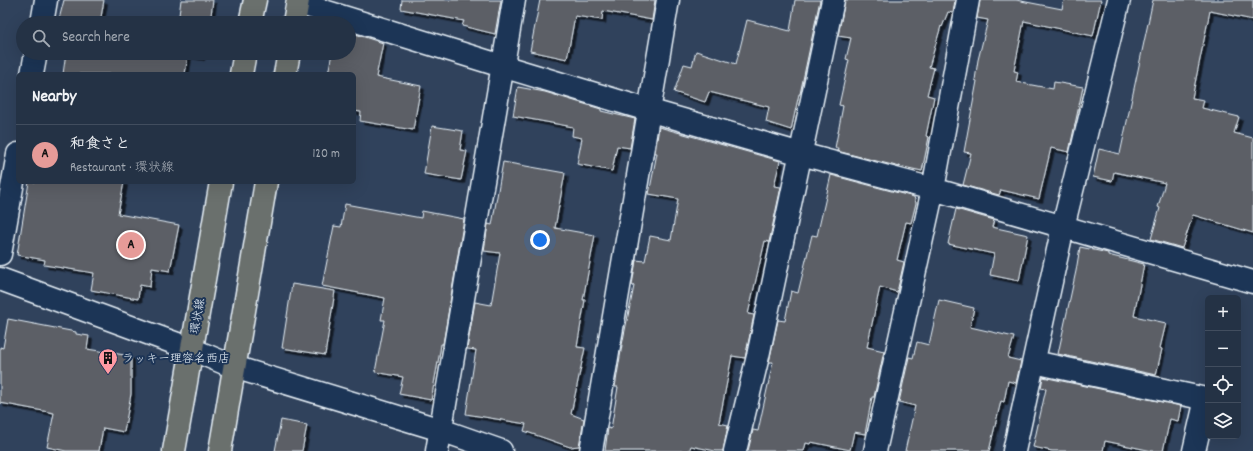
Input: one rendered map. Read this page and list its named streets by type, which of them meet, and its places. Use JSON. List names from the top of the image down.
{
  "streets": {
    "main road": ["環状線"]
  },
  "places": {
    "building": ["ラッキー理容名西店"]
  },
  "page": {
    "search": "Search here",
    "heading": "Nearby",
    "list": [
      {
        "mark": "A",
        "name": "和食さと",
        "note": "Restaurant · 環状線",
        "value": "120 m"
      }
    ],
    "pins": "A",
    "map_buttons": ["+", "−"]
  }
}
